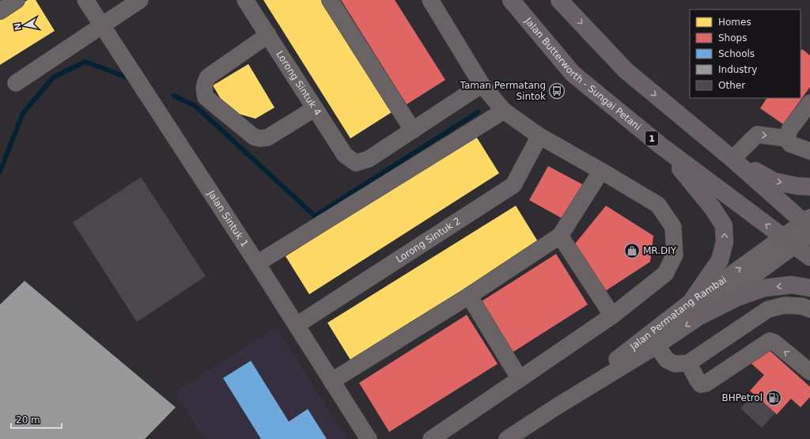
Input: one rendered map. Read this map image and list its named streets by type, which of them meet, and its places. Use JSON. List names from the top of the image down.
{
  "streets": {
    "highway": ["Jalan Butterworth - Sungai Petani", "1"],
    "street": [
      "Lorong Sintuk 4",
      "Jalan Sintuk 1",
      "Lorong Sintuk 2",
      "Jalan Permatang Rambai"
    ]
  },
  "crossings": [
    ["Jalan Butterworth - Sungai Petani", "Jalan Permatang Rambai"],
    ["Jalan Sintuk 1", "Lorong Sintuk 2"]
  ],
  "places": {
    "bus stop": ["Taman Permatang Sintok"],
    "shop": ["MR.DIY"],
    "fuel station": ["BHPetrol"]
  },
  "legend": [
    "Homes",
    "Shops",
    "Schools",
    "Industry",
    "Other"
  ],
  "scale_bar": "20 m",
  "north": "left"
}
